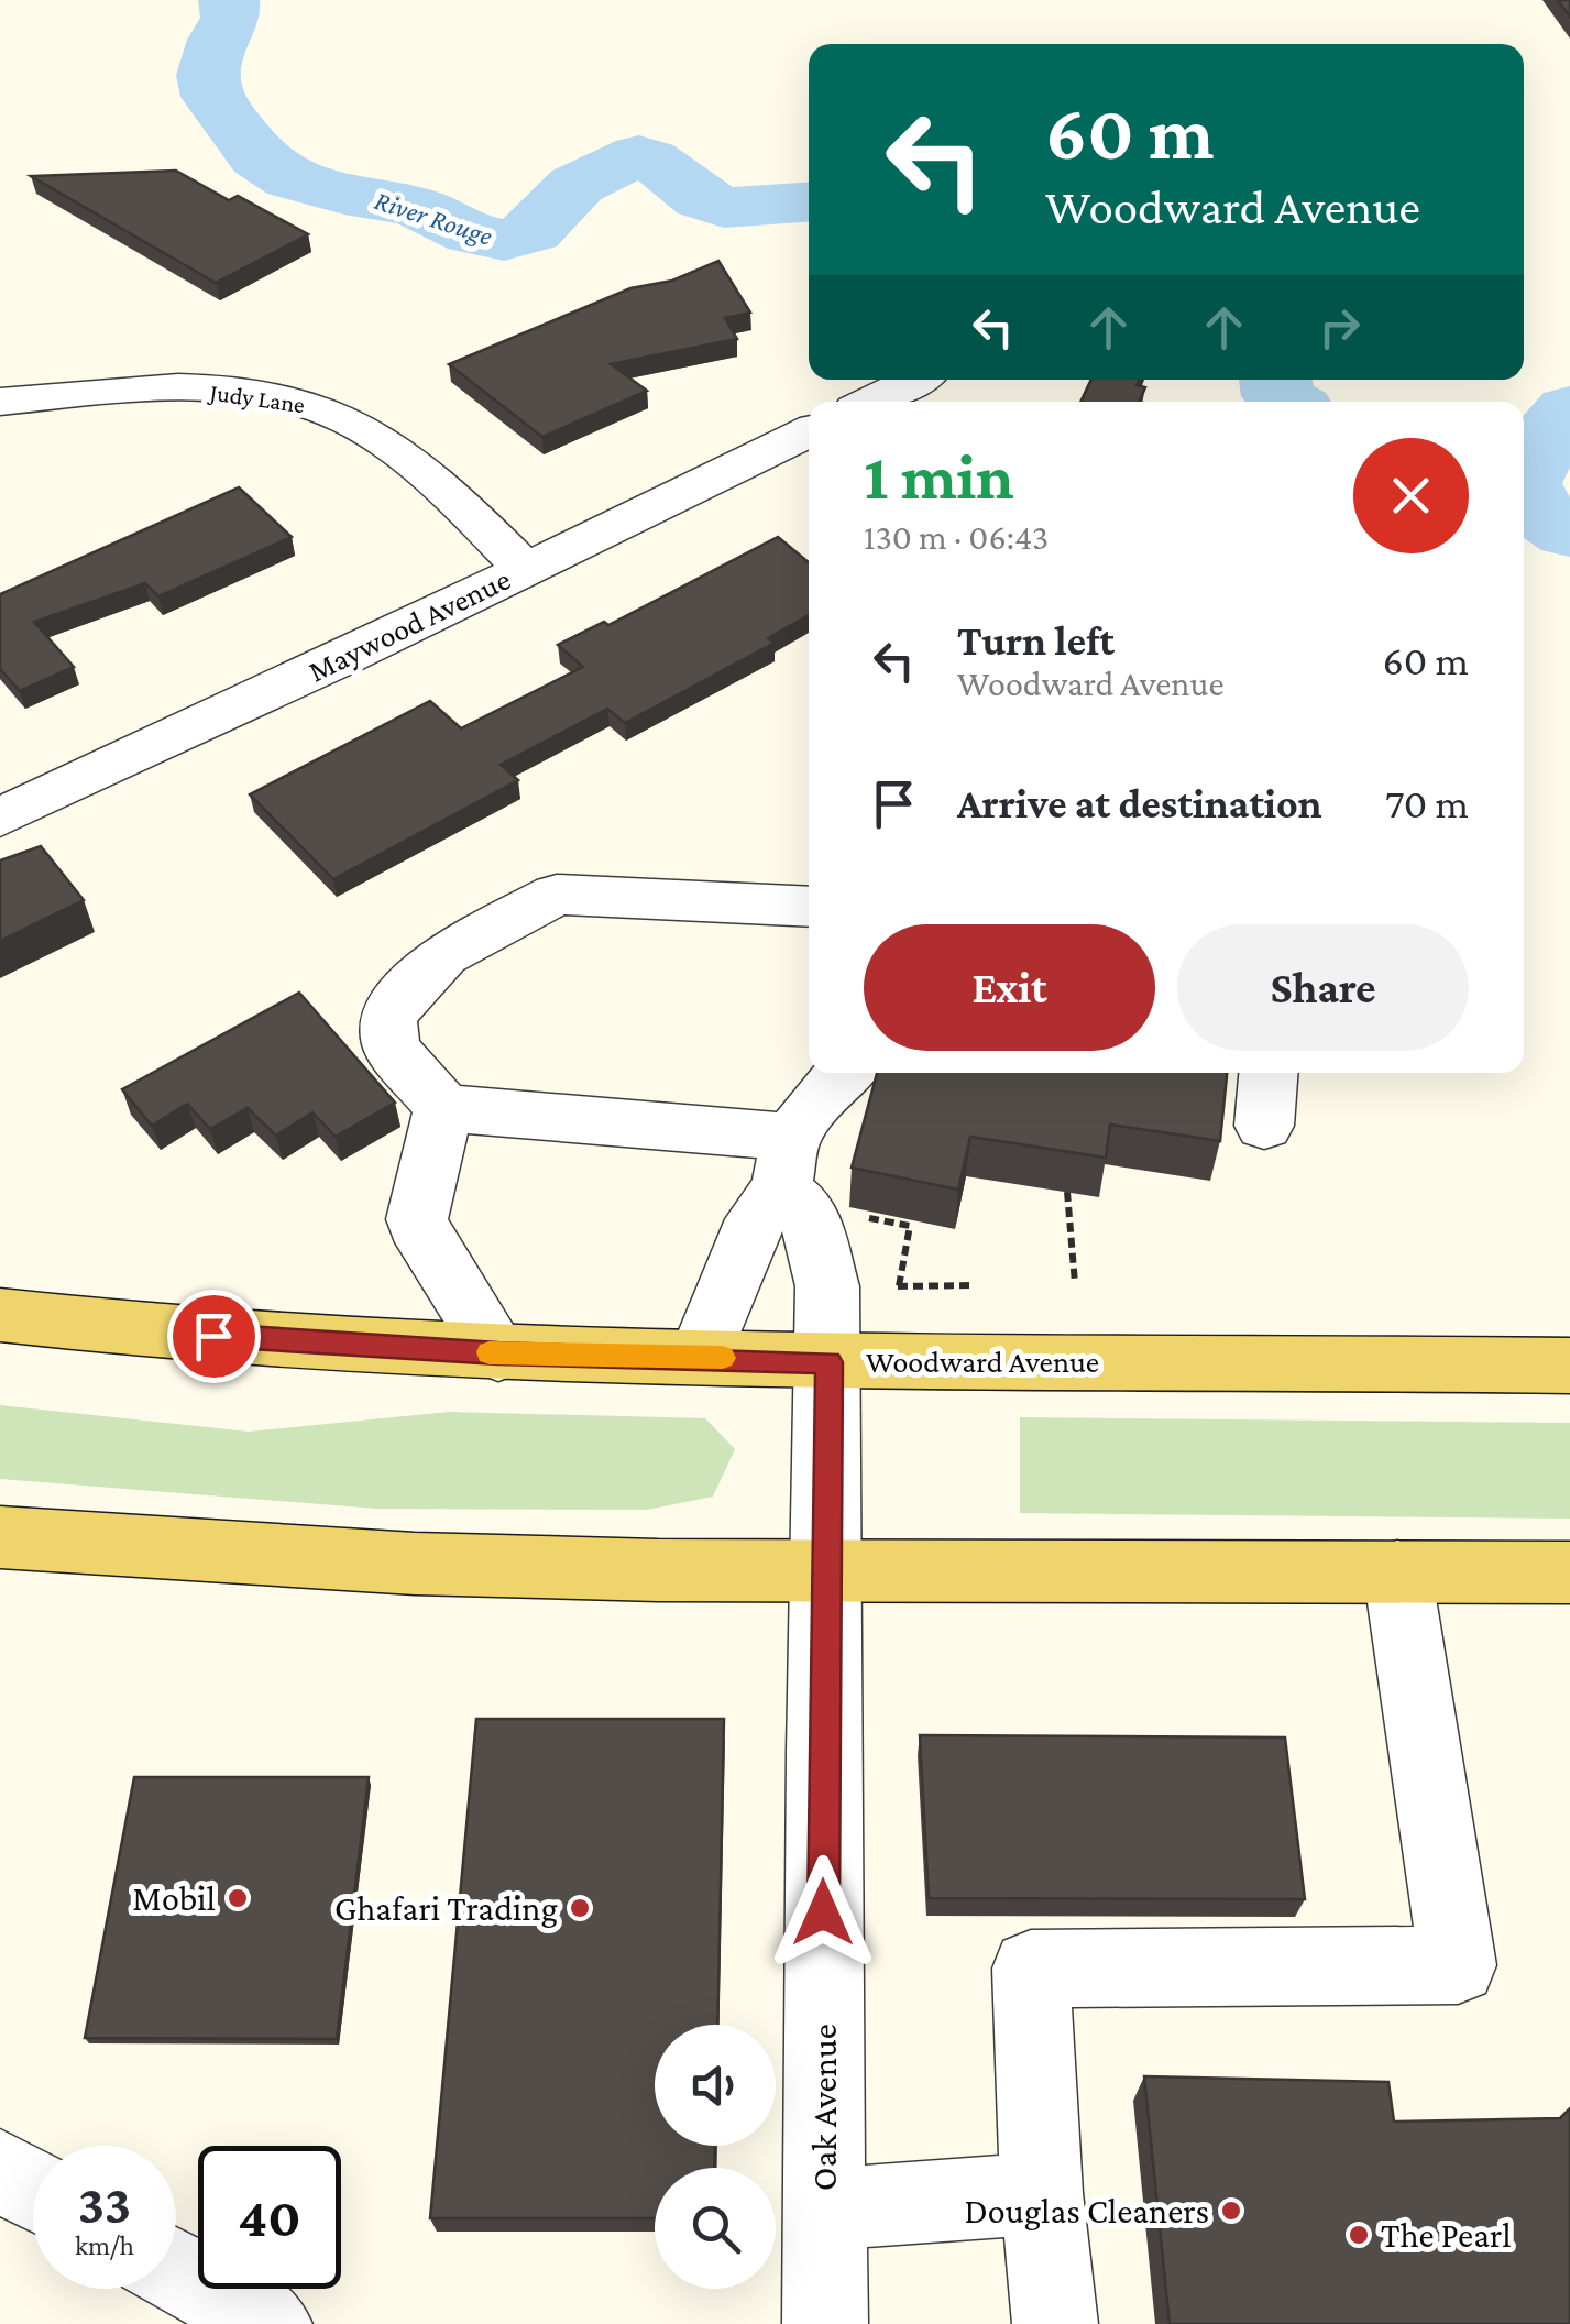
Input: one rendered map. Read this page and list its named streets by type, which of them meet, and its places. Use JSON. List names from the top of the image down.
{
  "streets": {
    "main road": ["Woodward Avenue"],
    "street": ["Judy Lane", "Maywood Avenue", "Oak Avenue"]
  },
  "crossings": [
    ["Judy Lane", "Maywood Avenue"],
    ["Woodward Avenue", "Oak Avenue"]
  ],
  "water": ["River Rouge"],
  "places": [
    "Mobil",
    "Ghafari Trading",
    "Douglas Cleaners",
    "The Pearl"
  ],
  "page": {
    "turn": ["60 m", "Woodward Avenue"],
    "heading": ["1 min", "130 m · 06:43"],
    "list": [
      {
        "name": "Turn left",
        "note": "Woodward Avenue",
        "value": "60 m"
      },
      {
        "name": "Arrive at destination",
        "value": "70 m"
      }
    ],
    "buttons": ["Exit", "Share"],
    "speed": "33 km/h",
    "limit": "40"
  }
}
